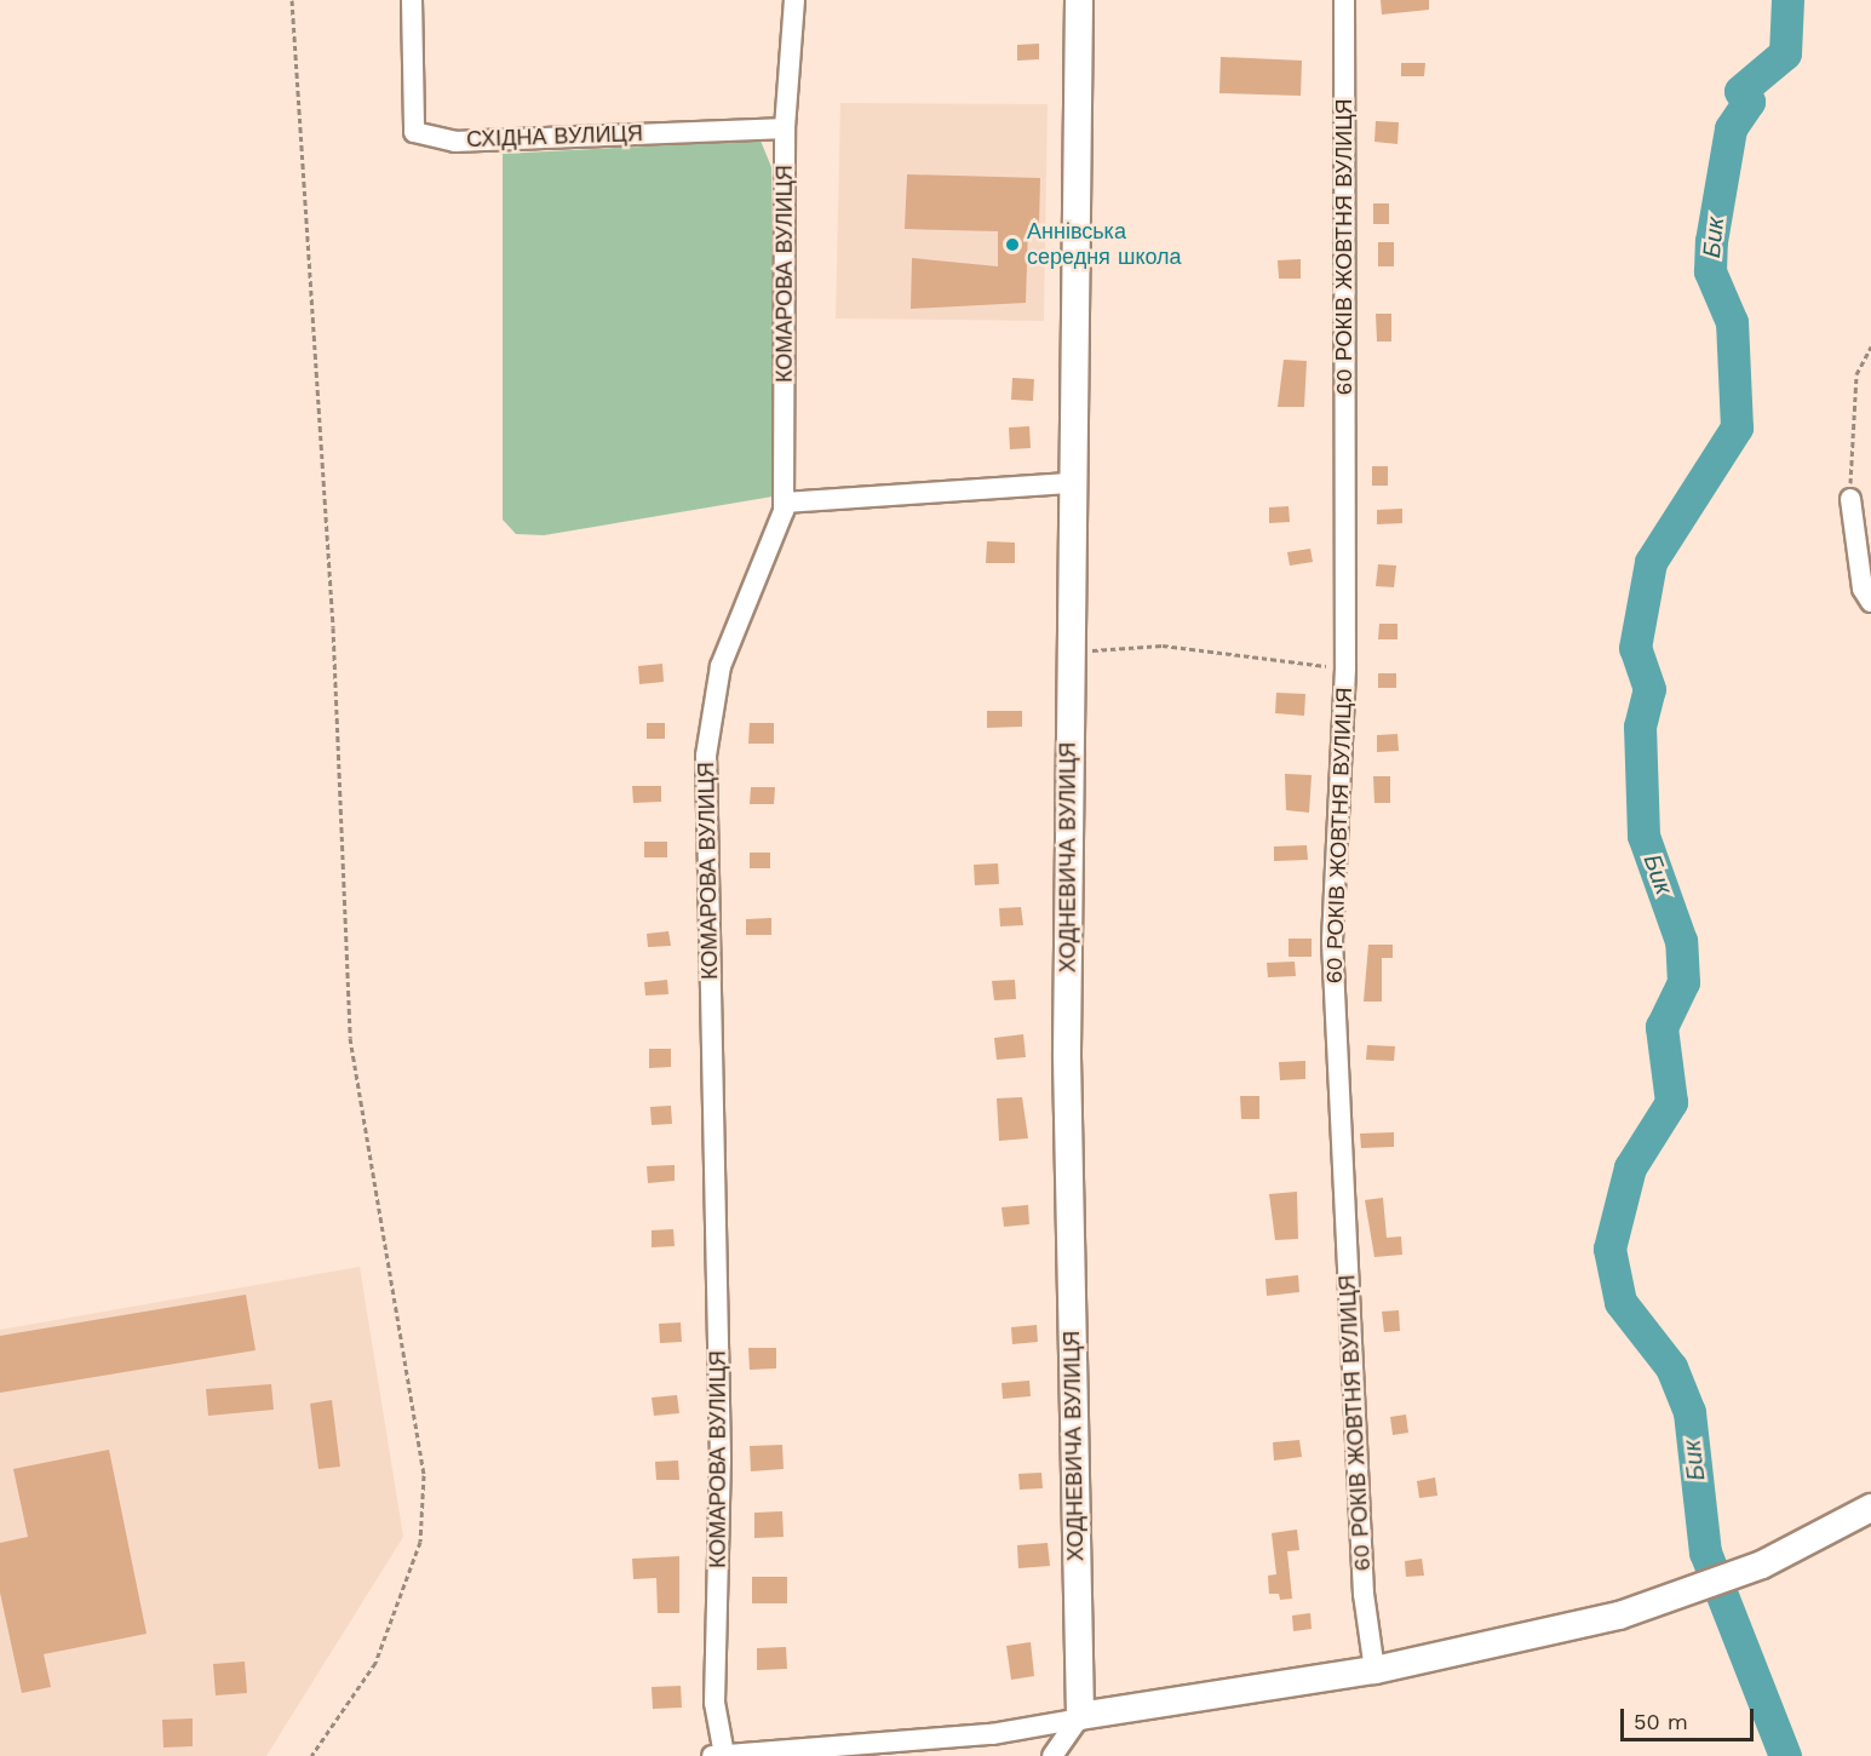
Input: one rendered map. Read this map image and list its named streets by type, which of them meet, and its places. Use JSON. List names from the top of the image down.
{
  "streets": {
    "main road": ["ХОДНЕВИЧА ВУЛИЦЯ"],
    "street": ["СХІДНА ВУЛИЦЯ", "60 РОКІВ ЖОВТНЯ ВУЛИЦЯ", "КОМАРОВА ВУЛИЦЯ"]
  },
  "crossings": [
    ["СХІДНА ВУЛИЦЯ", "КОМАРОВА ВУЛИЦЯ"]
  ],
  "water": ["Бик"],
  "places": ["Аннівська середня школа"],
  "scale_bar": "50 m"
}
